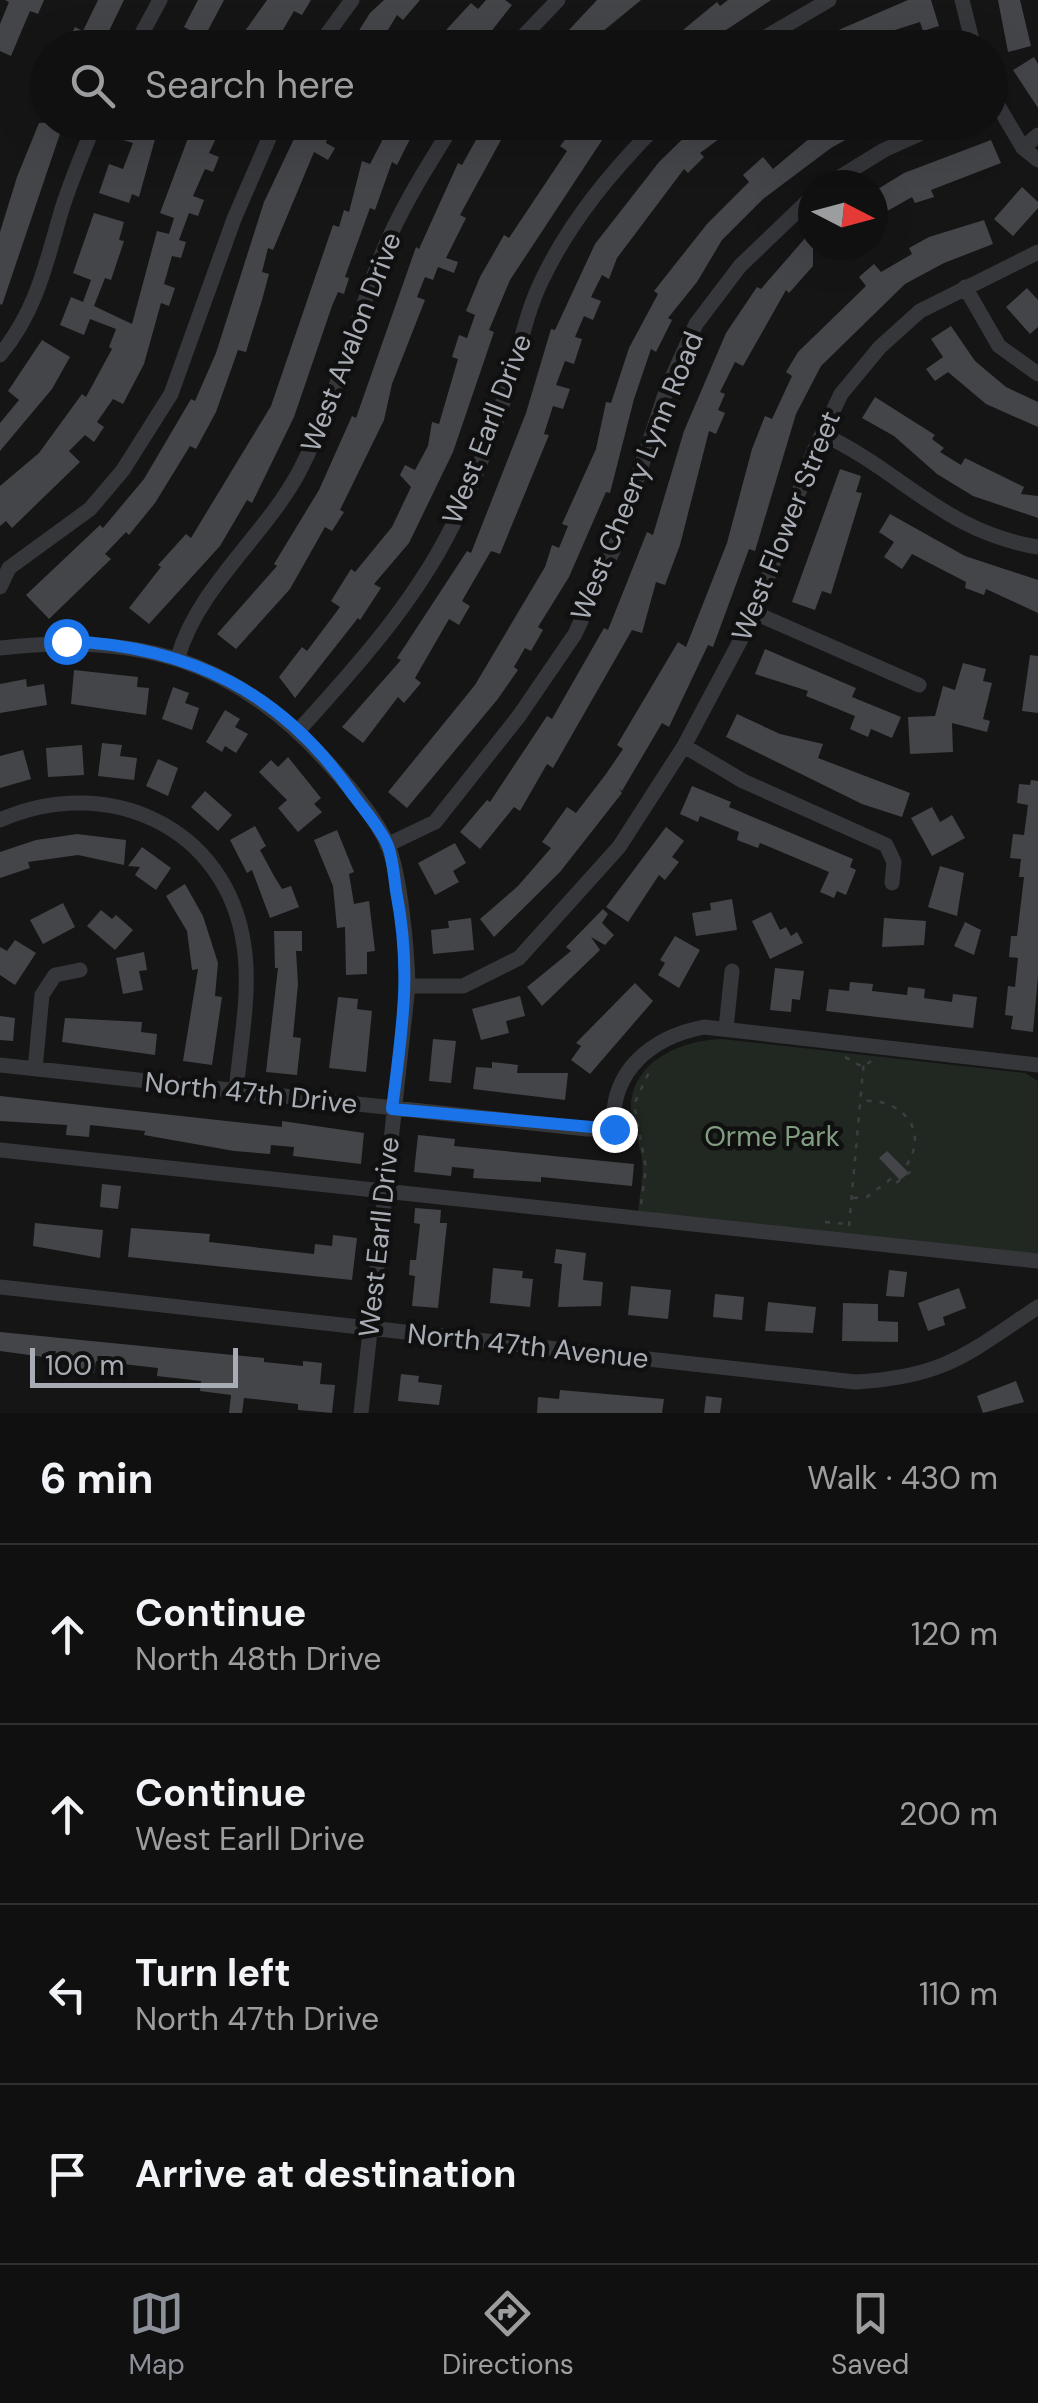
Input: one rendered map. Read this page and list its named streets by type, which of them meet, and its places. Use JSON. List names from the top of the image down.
{
  "streets": {
    "street": [
      "West Avalon Drive",
      "West Earll Drive",
      "West Cheery Lynn Road",
      "West Flower Street",
      "North 47th Drive",
      "North 47th Avenue"
    ]
  },
  "crossings": [
    ["West Earll Drive", "West Cheery Lynn Road"],
    ["West Earll Drive", "West Flower Street"],
    ["West Earll Drive", "North 47th Drive"],
    ["West Earll Drive", "North 47th Avenue"]
  ],
  "parks": ["Orme Park"],
  "scale_bar": "100 m",
  "north": "right",
  "page": {
    "search": "Search here",
    "scale": "100 m",
    "heading": ["6 min", "Walk · 430 m"],
    "list": [
      ["Continue", "North 48th Drive", "120 m"],
      ["Continue", "West Earll Drive", "200 m"],
      ["Turn left", "North 47th Drive", "110 m"],
      "Arrive at destination"
    ],
    "nav": ["Map", "Directions", "Saved"]
  }
}
